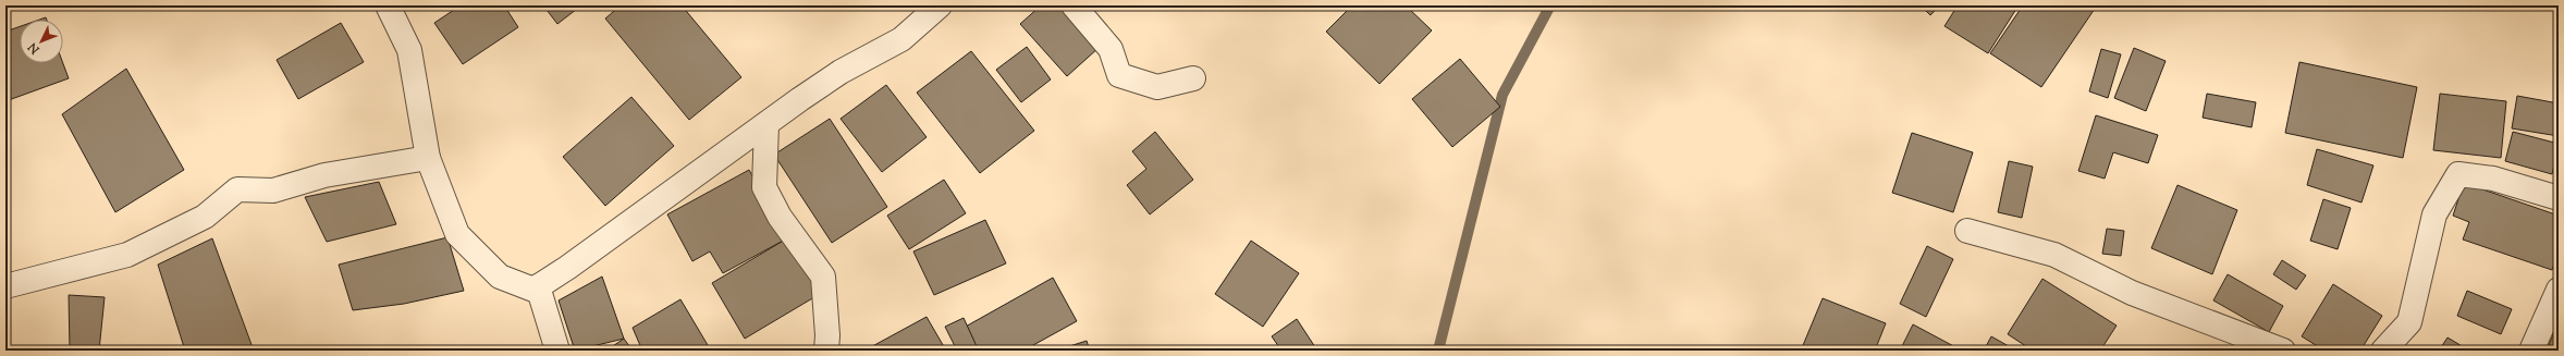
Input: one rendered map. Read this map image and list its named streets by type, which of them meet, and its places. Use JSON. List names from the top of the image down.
{
  "north": "bottom left"
}
